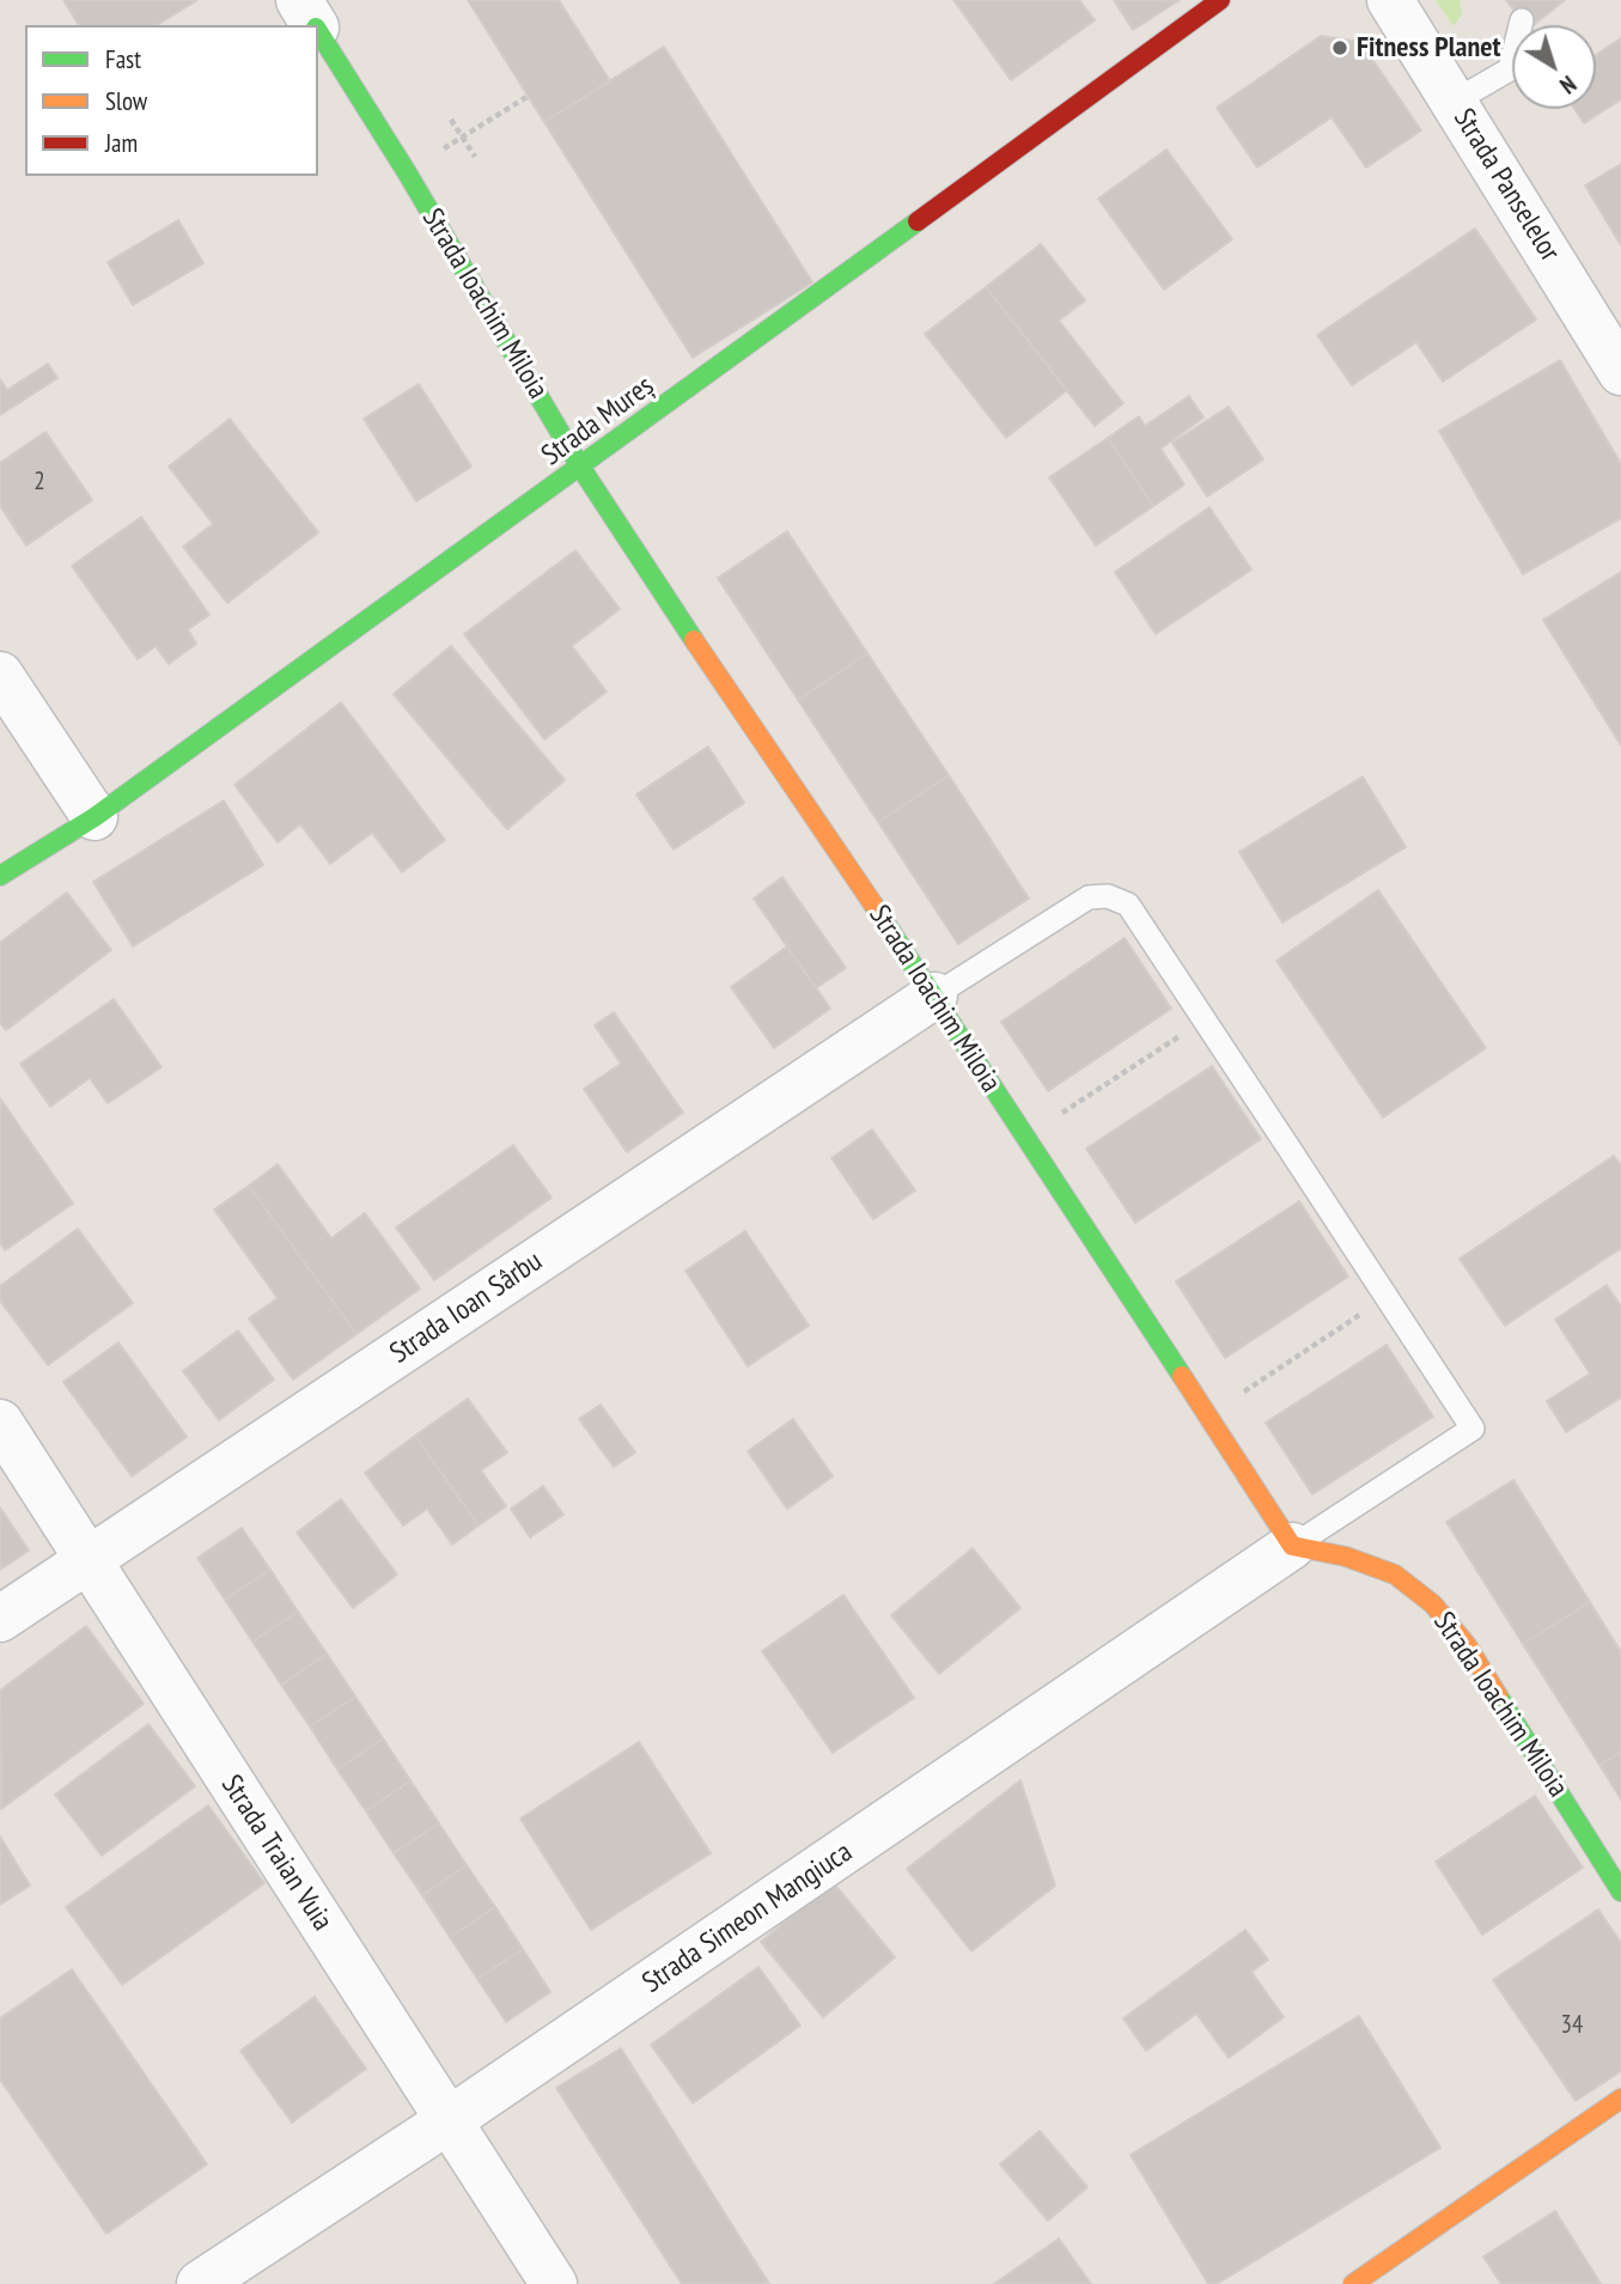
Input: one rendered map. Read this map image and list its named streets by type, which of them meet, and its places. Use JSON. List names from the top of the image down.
{
  "streets": {
    "street": [
      "Strada Panselelor",
      "Strada Ioachim Miloia",
      "Strada Mureș",
      "Strada Ioan Sârbu",
      "Strada Traian Vuia",
      "Strada Simeon Mangiuca"
    ]
  },
  "crossings": [
    ["Strada Ioachim Miloia", "Strada Mureș"],
    ["Strada Ioachim Miloia", "Strada Ioan Sârbu"],
    ["Strada Ioachim Miloia", "Strada Simeon Mangiuca"],
    ["Strada Ioan Sârbu", "Strada Traian Vuia"],
    ["Strada Traian Vuia", "Strada Simeon Mangiuca"]
  ],
  "places": ["Fitness Planet"],
  "house_numbers": ["2", "34"],
  "legend": ["Fast", "Slow", "Jam"],
  "north": "bottom right"
}
